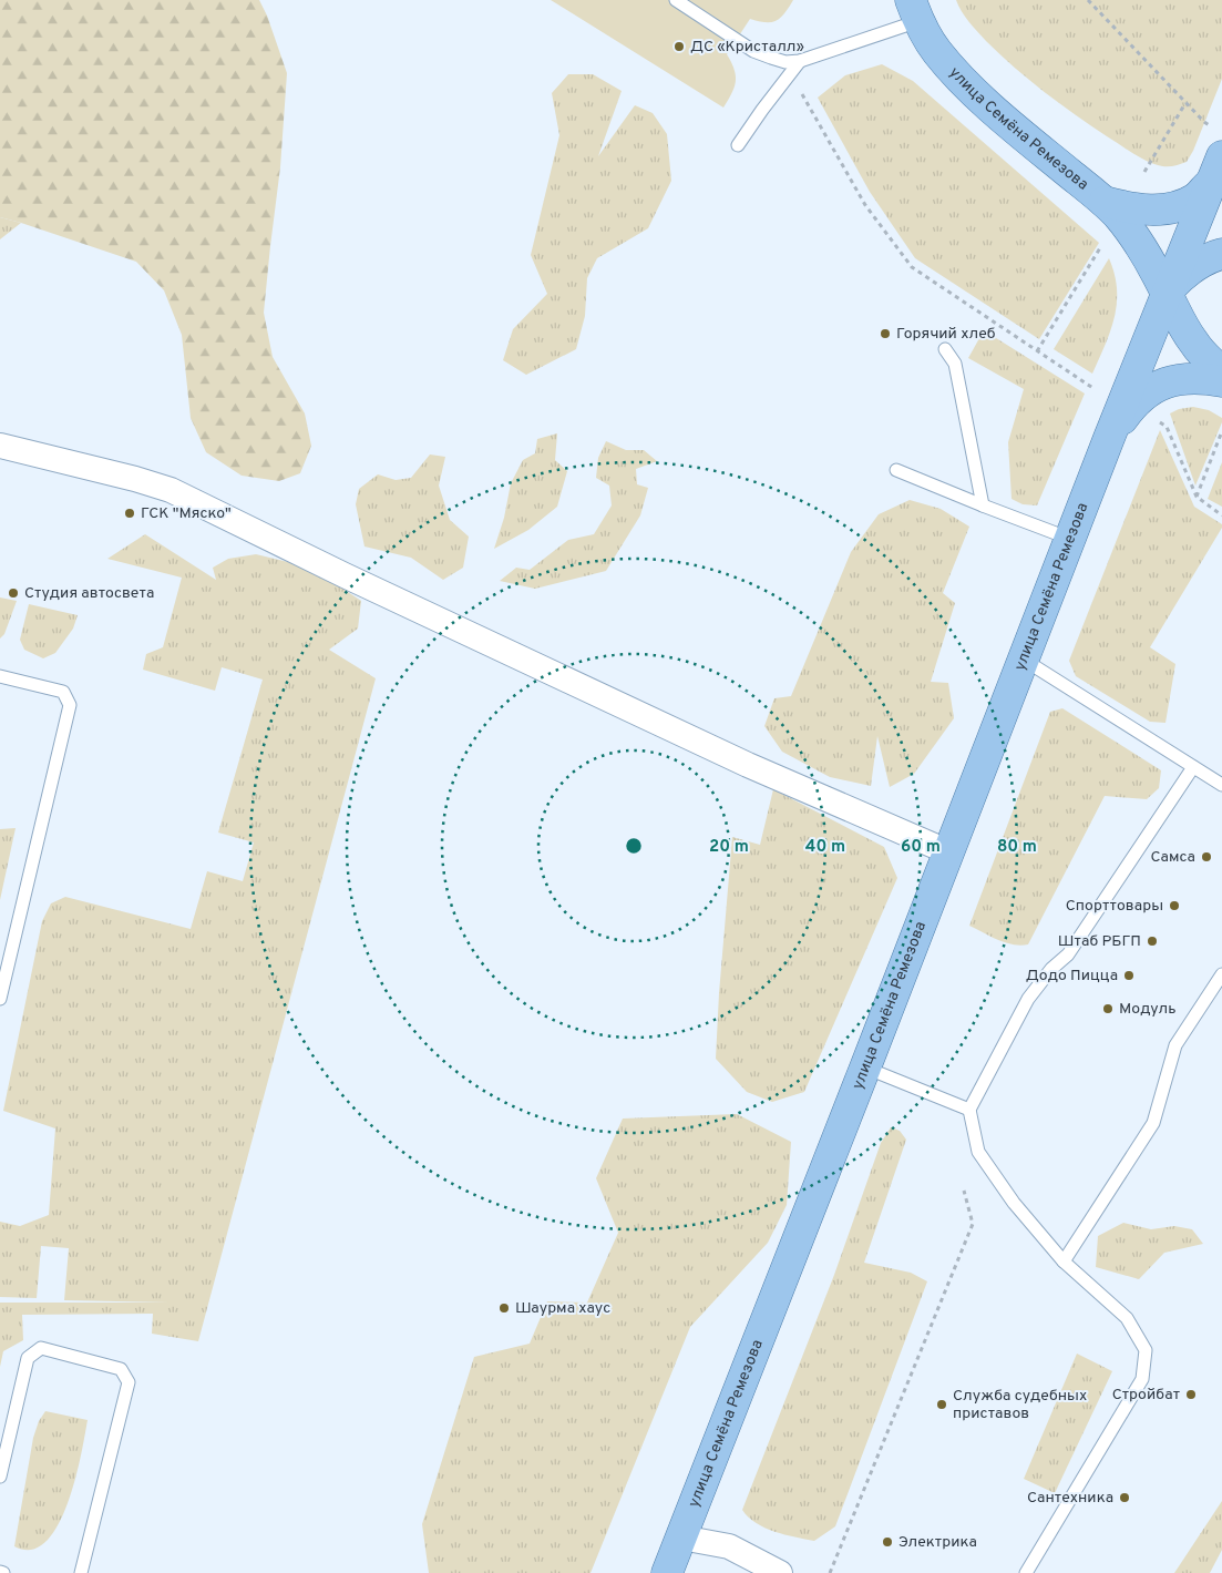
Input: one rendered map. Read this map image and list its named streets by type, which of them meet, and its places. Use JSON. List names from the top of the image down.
{
  "streets": {
    "main road": ["улица Семёна Ремезова"]
  },
  "places": [
    "ДС «Кристалл»",
    "Горячий хлеб",
    "ГСК \"Мяско\"",
    "Студия автосвета",
    "Самса",
    "Спорттовары",
    "Штаб РБГП",
    "Додо Пицца",
    "Модуль",
    "Шаурма хаус",
    "Стройбат",
    "Служба судебных приставов",
    "Сантехника",
    "Электрика"
  ],
  "rings": [
    "20 m",
    "40 m",
    "60 m",
    "80 m"
  ]
}
